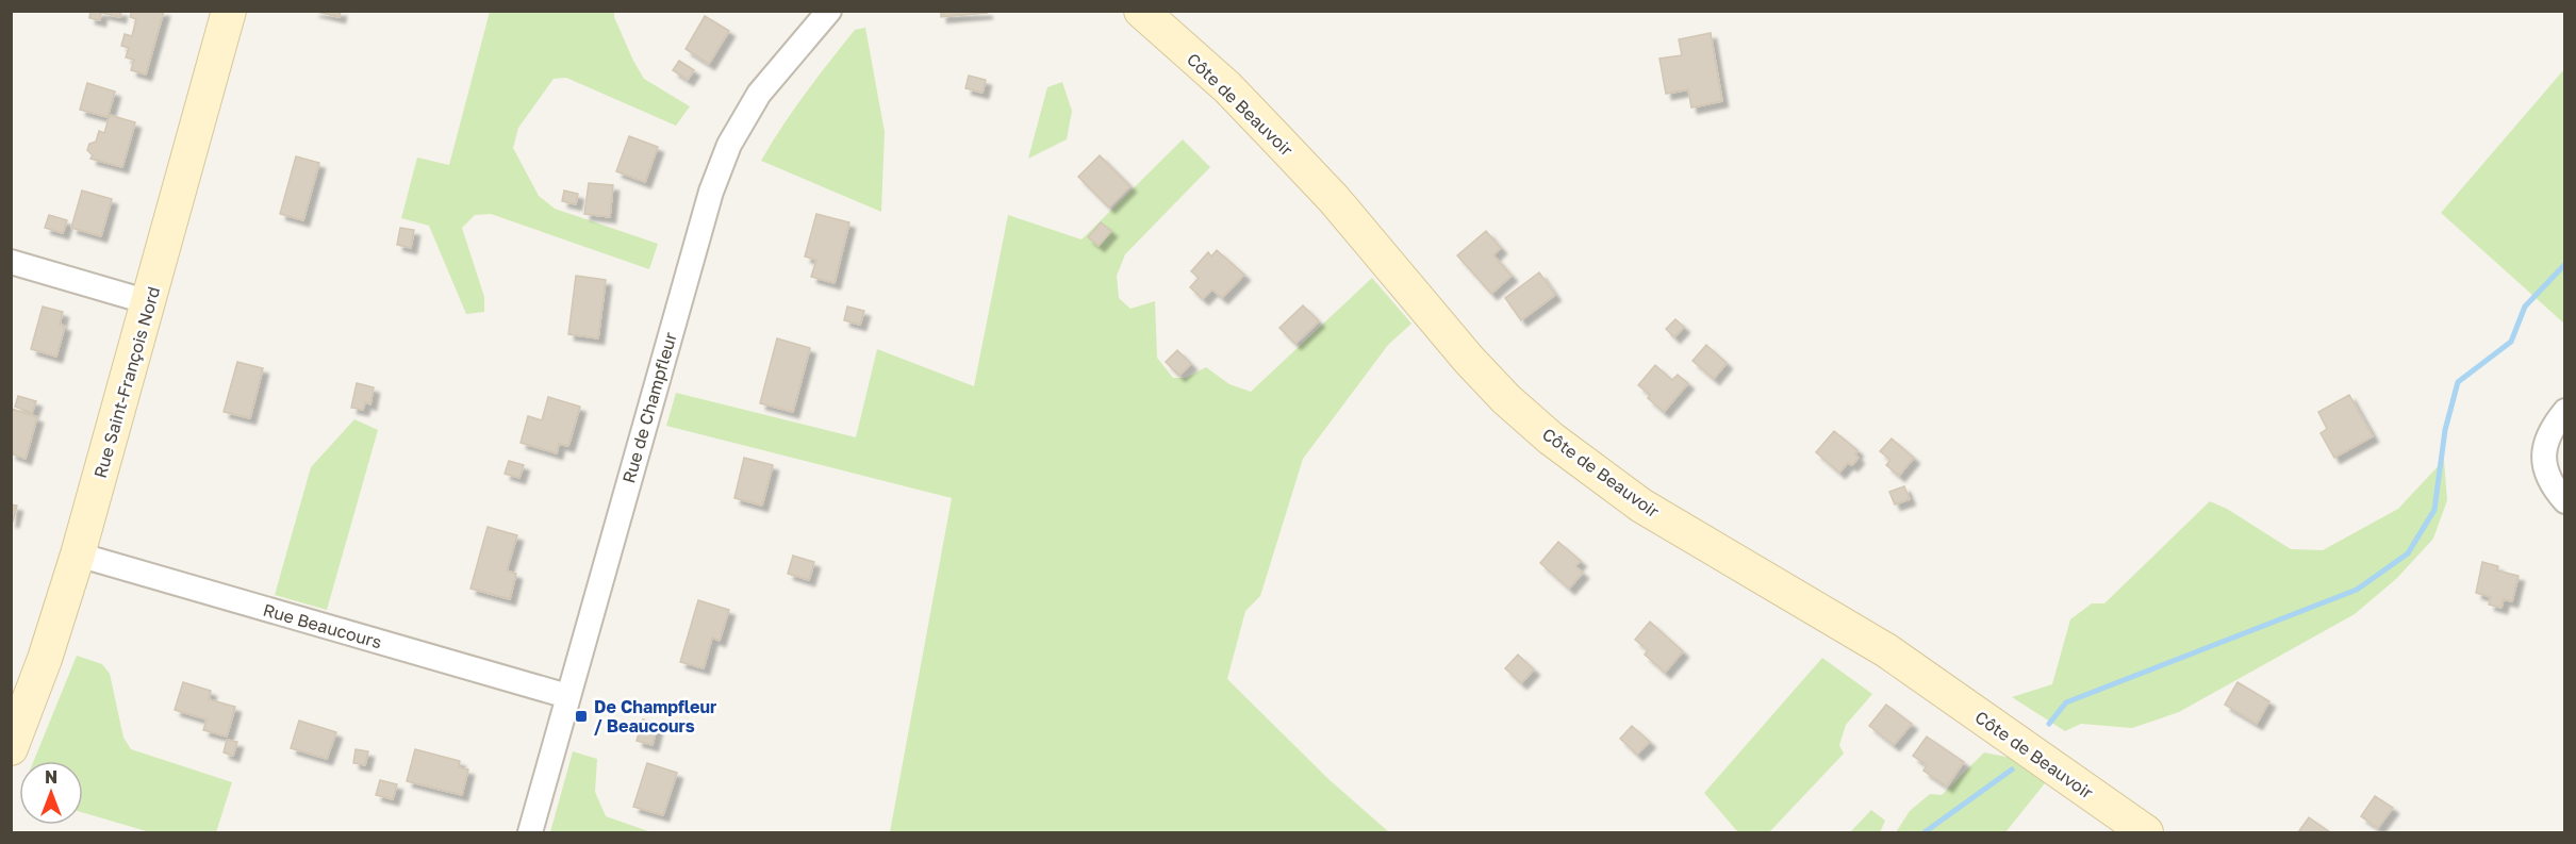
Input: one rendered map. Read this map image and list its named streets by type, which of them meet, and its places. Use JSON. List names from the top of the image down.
{
  "streets": {
    "street": [
      "Côte de Beauvoir",
      "Rue Saint-François Nord",
      "Rue de Champfleur",
      "Rue Beaucours"
    ]
  },
  "crossings": [
    ["Rue Saint-François Nord", "Rue Beaucours"],
    ["Rue de Champfleur", "Rue Beaucours"]
  ],
  "places": {
    "transit": ["De Champfleur / Beaucours"]
  },
  "north": "top"
}
